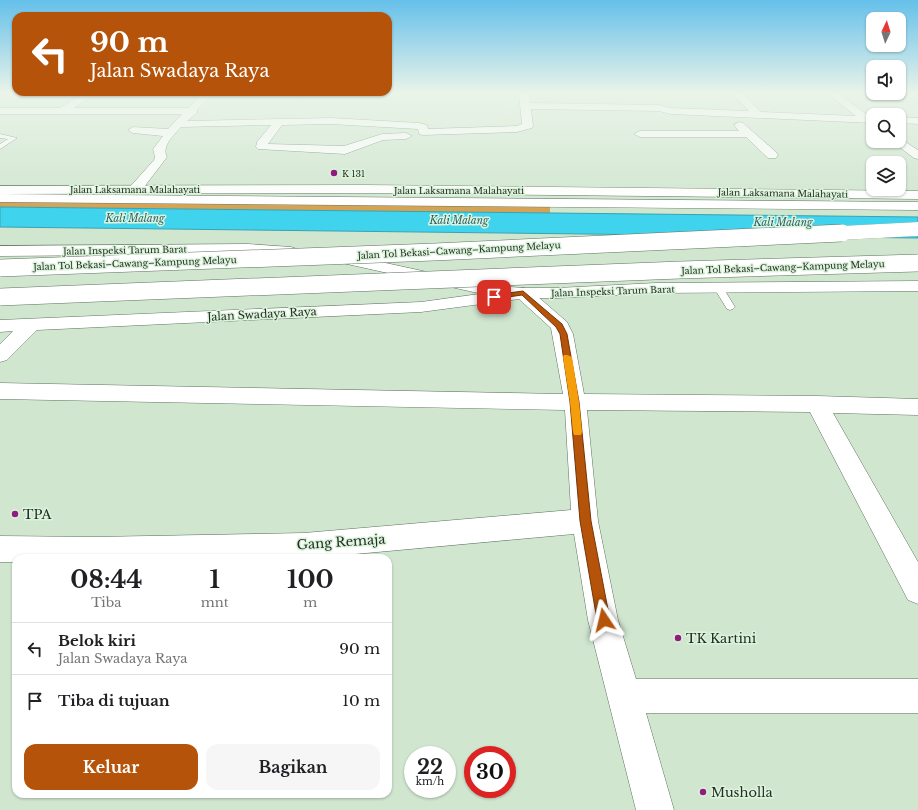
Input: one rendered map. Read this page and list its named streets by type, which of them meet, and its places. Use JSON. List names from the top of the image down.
{
  "streets": {
    "main road": [
      "Jalan Laksamana Malahayati",
      "Jalan Inspeksi Tarum Barat",
      "Jalan Tol Bekasi–Cawang–Kampung Melayu",
      "Jalan Swadaya Raya",
      "Gang Remaja"
    ]
  },
  "crossings": [
    ["Jalan Inspeksi Tarum Barat", "Jalan Swadaya Raya"]
  ],
  "water": ["Kali Malang"],
  "places": [
    "K 131",
    "TPA",
    "TK Kartini",
    "Musholla"
  ],
  "north": "top",
  "page": {
    "turn": ["90 m", "Jalan Swadaya Raya"],
    "eta": [
      "08:44",
      "Tiba",
      "1",
      "mnt",
      "100",
      "m"
    ],
    "list": [
      {
        "name": "Belok kiri",
        "note": "Jalan Swadaya Raya",
        "value": "90 m"
      },
      {
        "name": "Tiba di tujuan",
        "value": "10 m"
      }
    ],
    "buttons": ["Keluar", "Bagikan"],
    "speed": "22 km/h",
    "limit": "30"
  }
}
